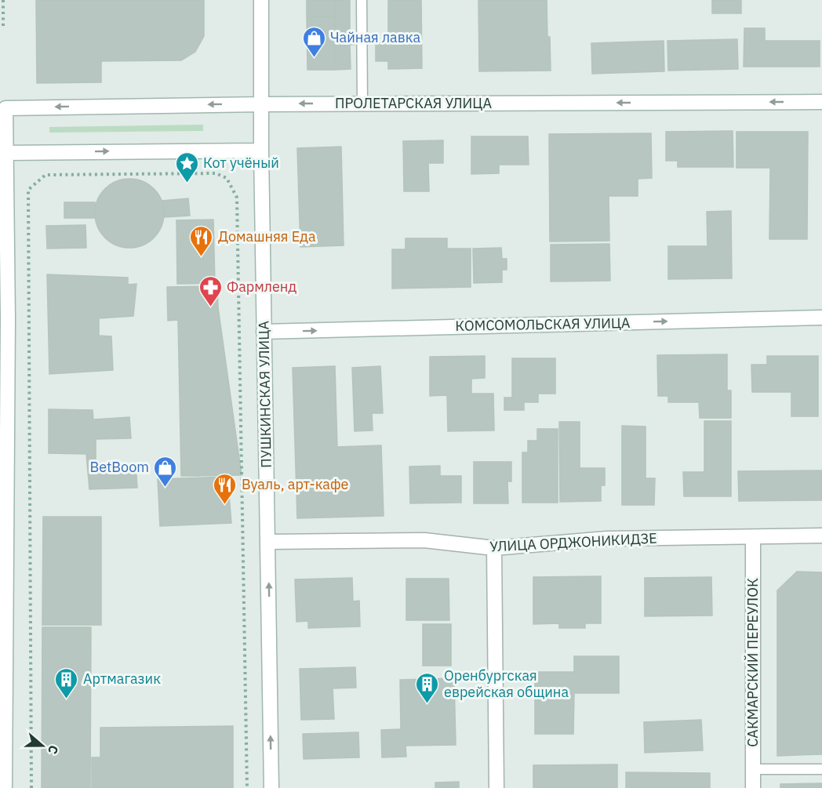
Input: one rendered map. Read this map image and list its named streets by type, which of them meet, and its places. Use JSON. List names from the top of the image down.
{
  "streets": {
    "main road": [
      "ПРОЛЕТАРСКАЯ УЛИЦА",
      "КОМСОМОЛЬСКАЯ УЛИЦА",
      "ПУШКИНСКАЯ УЛИЦА",
      "УЛИЦА ОРДЖОНИКИДЗЕ",
      "САКМАРСКИЙ ПЕРЕУЛОК"
    ]
  },
  "crossings": [
    ["ПРОЛЕТАРСКАЯ УЛИЦА", "ПУШКИНСКАЯ УЛИЦА"],
    ["КОМСОМОЛЬСКАЯ УЛИЦА", "ПУШКИНСКАЯ УЛИЦА"],
    ["ПУШКИНСКАЯ УЛИЦА", "УЛИЦА ОРДЖОНИКИДЗЕ"],
    ["УЛИЦА ОРДЖОНИКИДЗЕ", "САКМАРСКИЙ ПЕРЕУЛОК"]
  ],
  "one_way": ["ПРОЛЕТАРСКАЯ УЛИЦА", "КОМСОМОЛЬСКАЯ УЛИЦА"],
  "places": {
    "shop": ["Чайная лавка", "BetBoom"],
    "place": ["Кот учёный"],
    "restaurant": ["Домашняя Еда", "Вуаль, арт-кафе"],
    "pharmacy": ["Фармленд"],
    "building": ["Артмагазик", "Оренбургская еврейская община"]
  },
  "north": "right"
}
